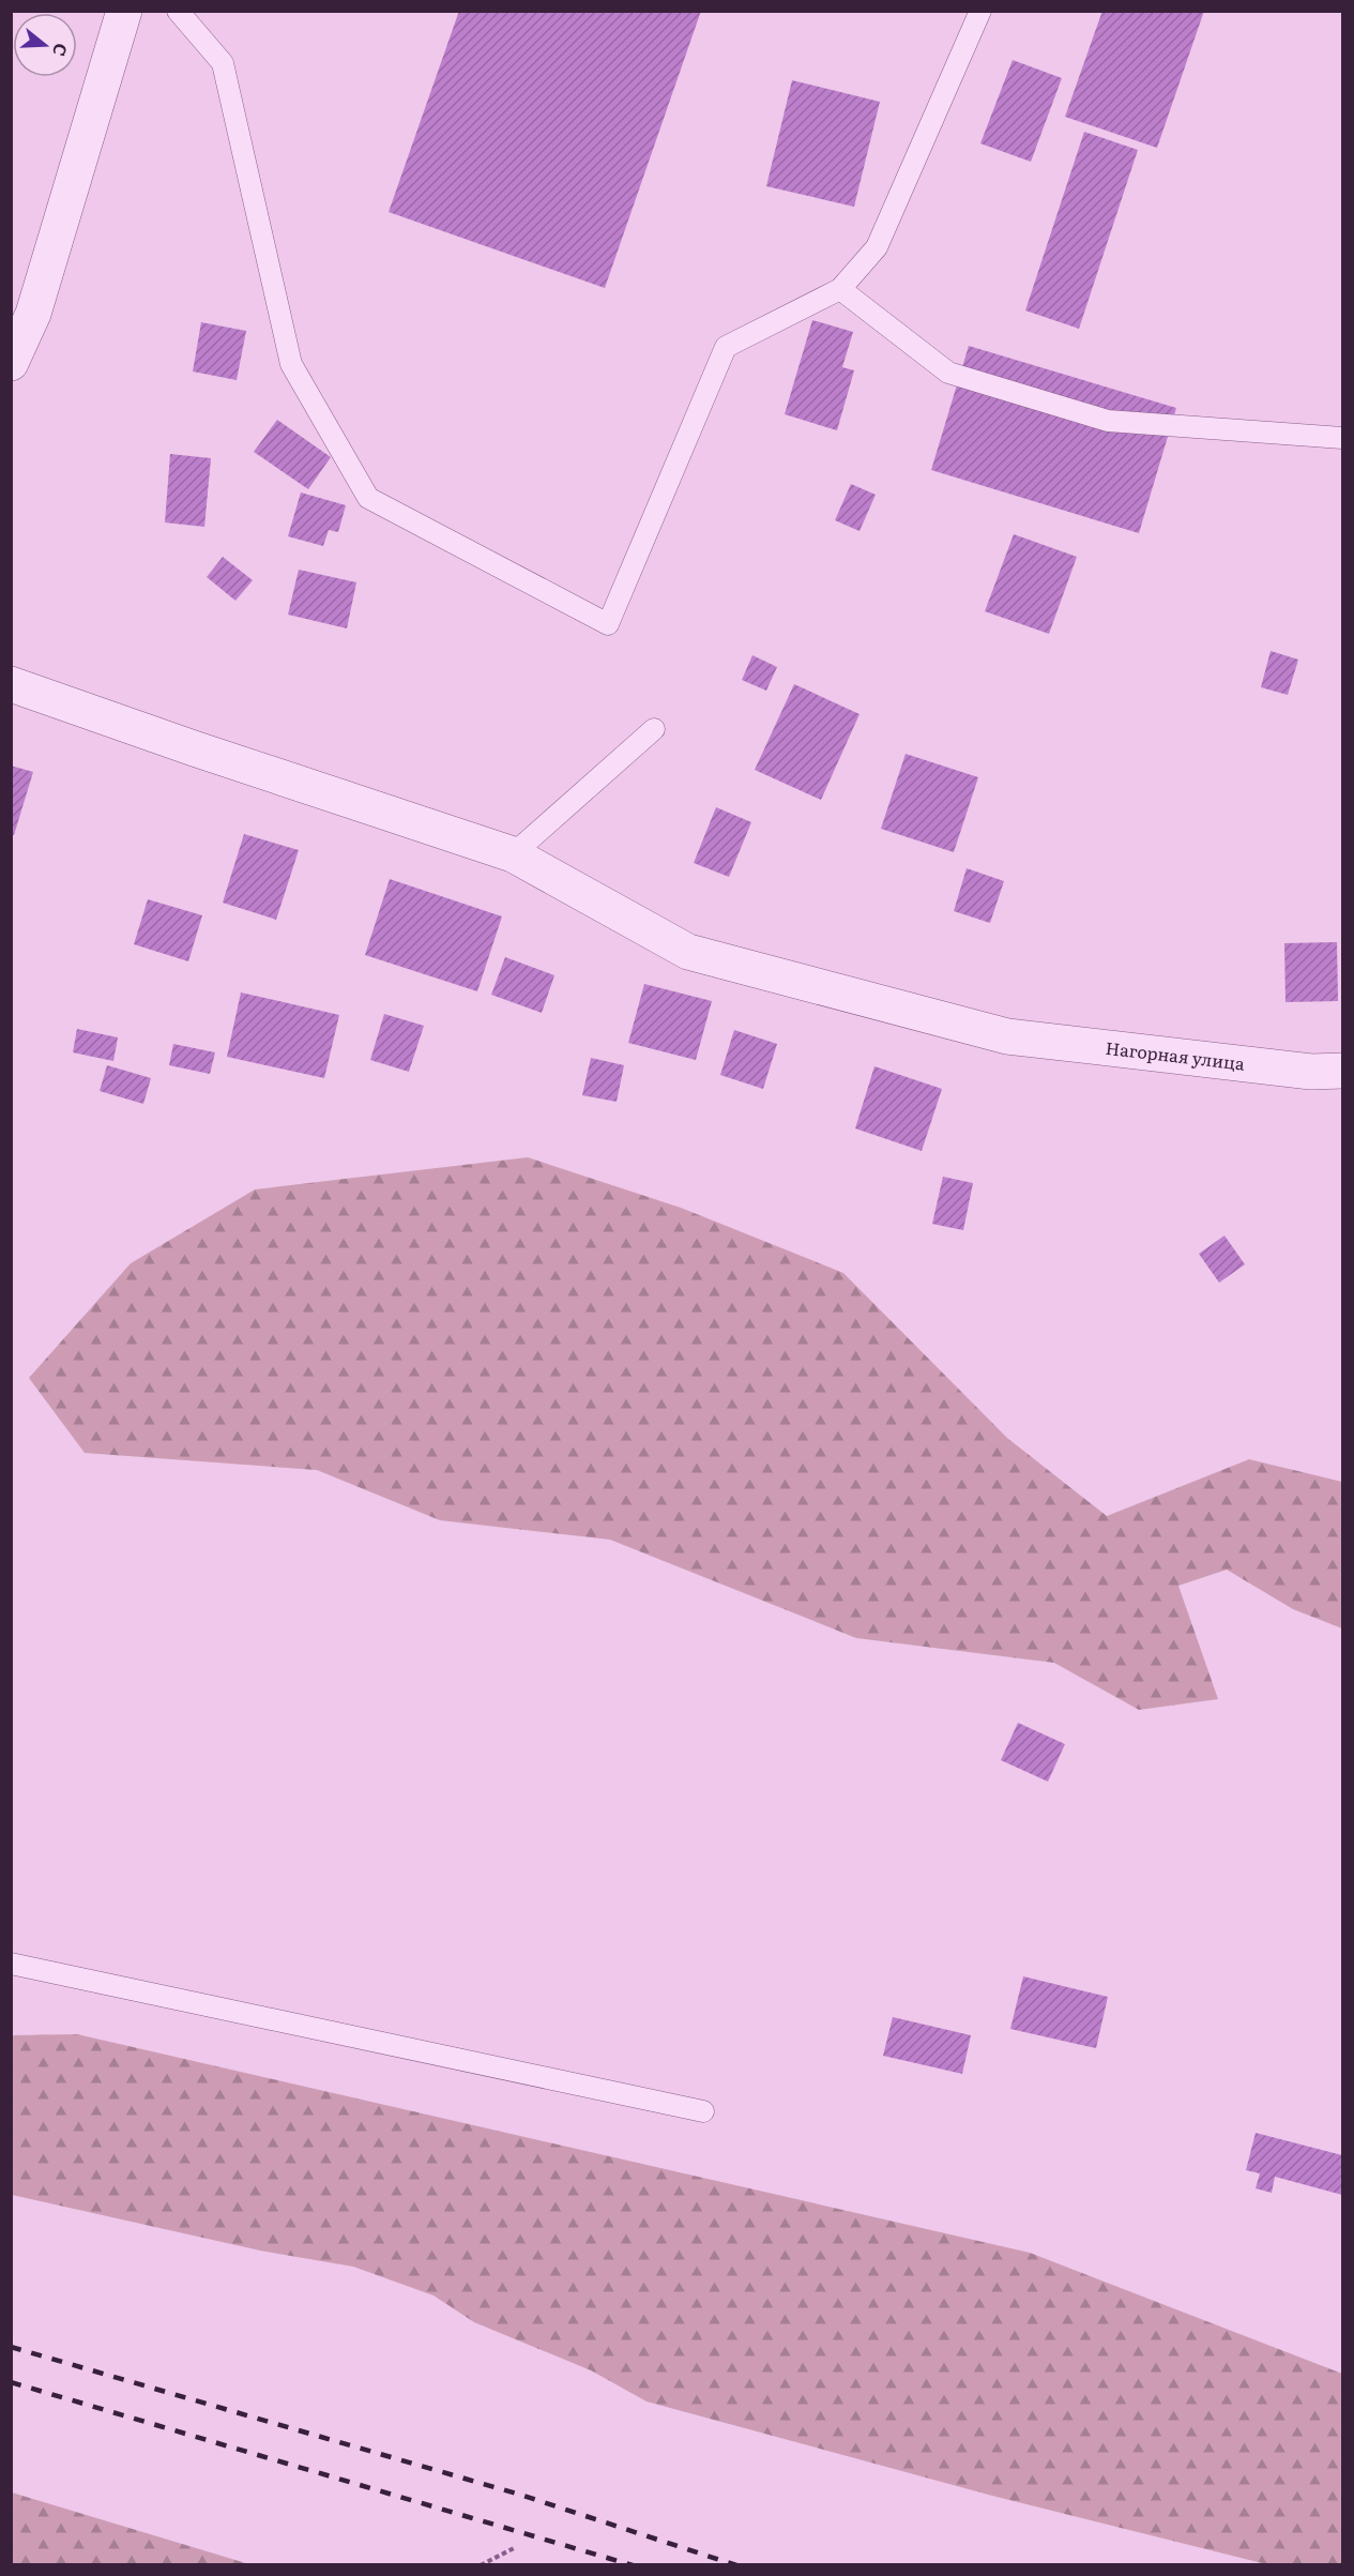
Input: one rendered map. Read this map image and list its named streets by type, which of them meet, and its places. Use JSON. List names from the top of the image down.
{
  "streets": {
    "street": ["Нагорная улица"]
  },
  "north": "right"
}
